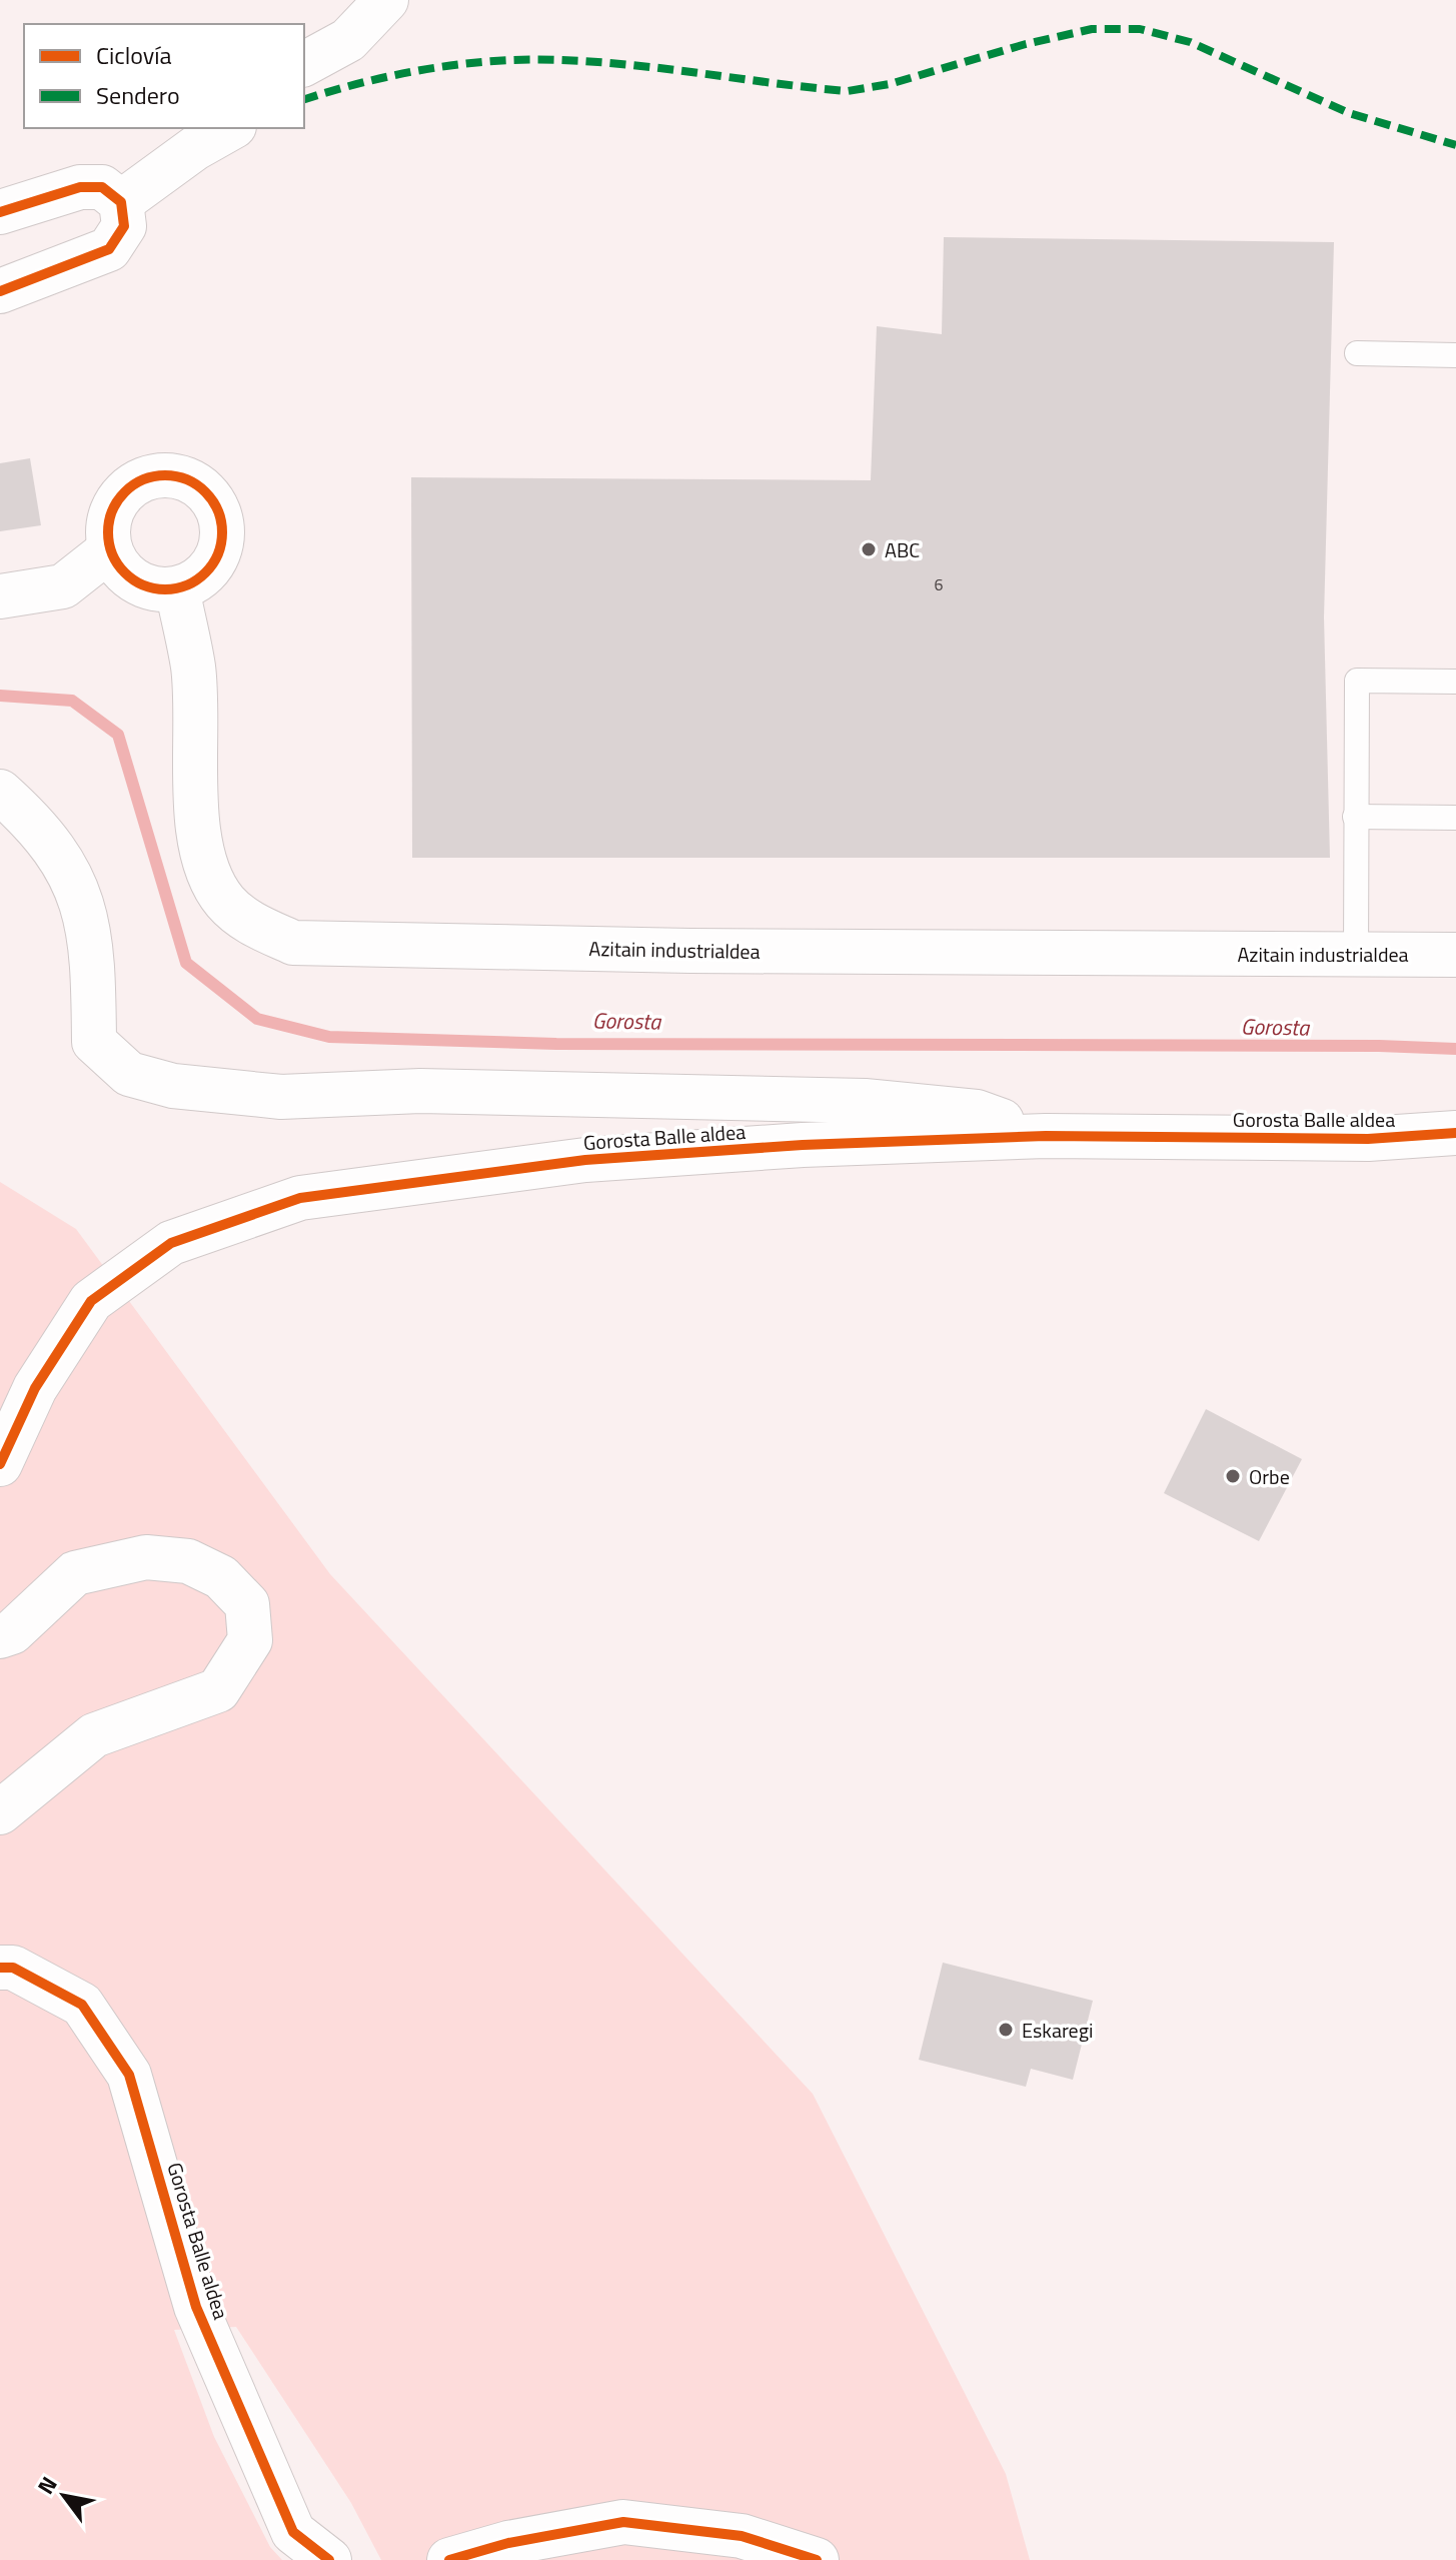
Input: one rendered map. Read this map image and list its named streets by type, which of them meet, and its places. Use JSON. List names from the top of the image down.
{
  "streets": {
    "street": ["Azitain industrialdea", "Gorosta Balle aldea"]
  },
  "water": ["Gorosta"],
  "places": ["ABC", "Orbe", "Eskaregi"],
  "house_numbers": ["6"],
  "legend": ["Ciclovía", "Sendero"],
  "north": "top left"
}
